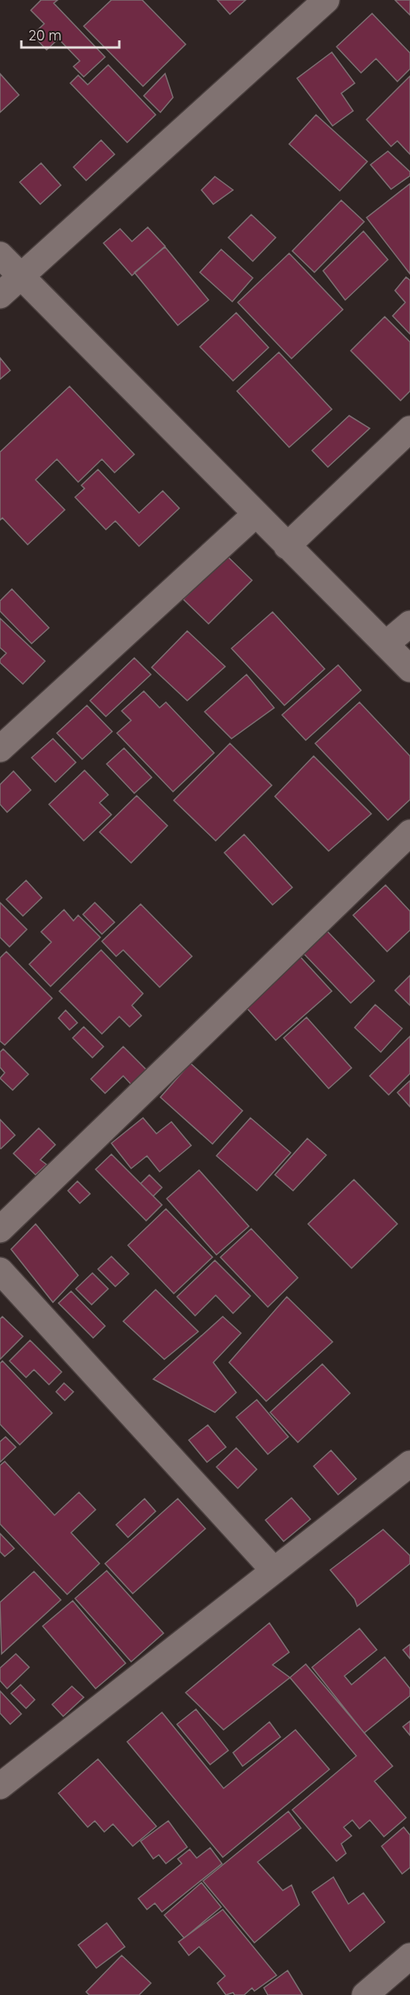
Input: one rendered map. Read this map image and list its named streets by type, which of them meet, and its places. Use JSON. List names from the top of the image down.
{
  "scale_bar": "20 m"
}
